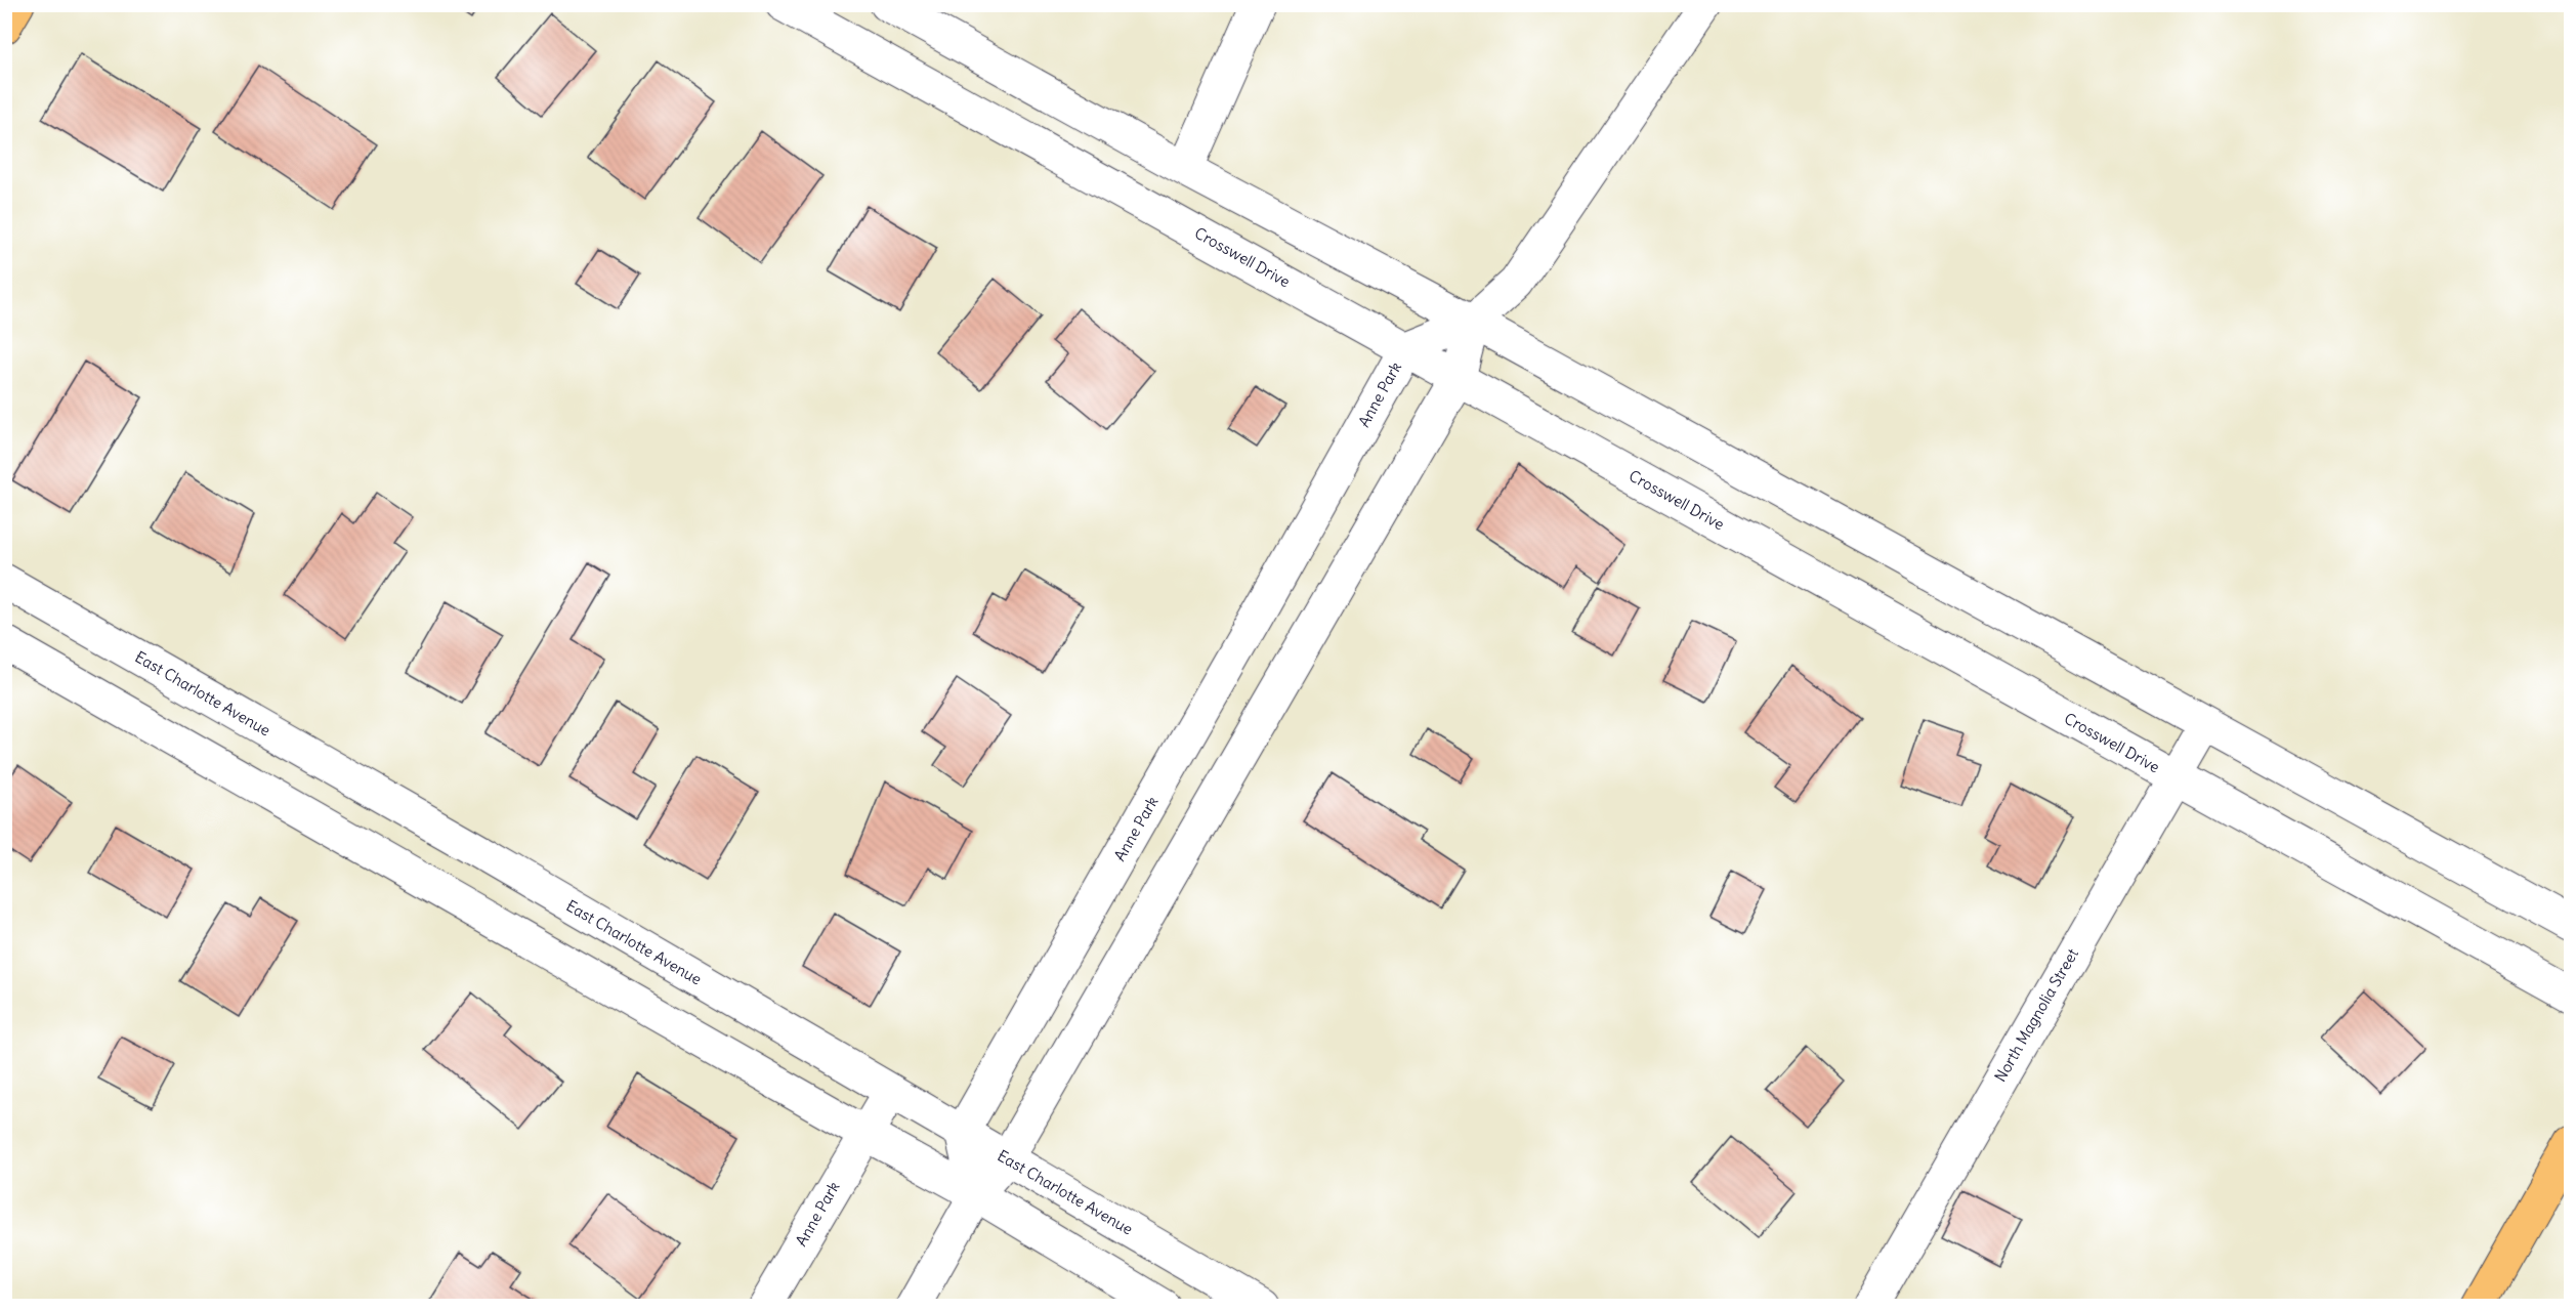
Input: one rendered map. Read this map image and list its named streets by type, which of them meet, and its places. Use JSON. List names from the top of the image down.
{
  "streets": {
    "street": [
      "Crosswell Drive",
      "Anne Park",
      "East Charlotte Avenue",
      "North Magnolia Street"
    ]
  },
  "crossings": [
    ["Crosswell Drive", "Anne Park"],
    ["Crosswell Drive", "North Magnolia Street"],
    ["Anne Park", "East Charlotte Avenue"]
  ]
}
